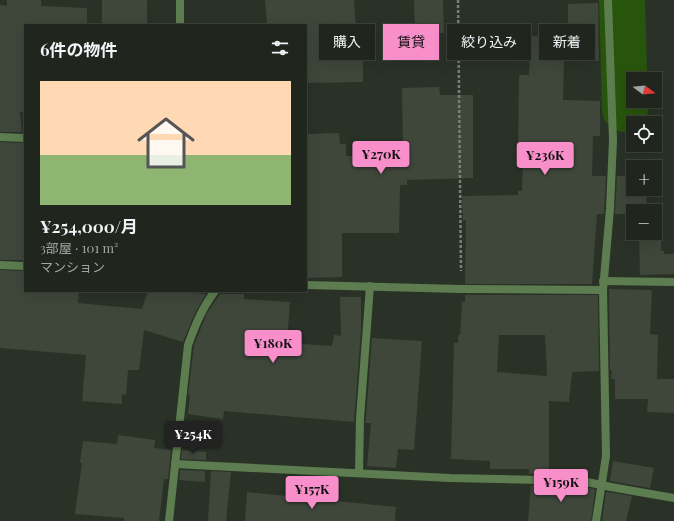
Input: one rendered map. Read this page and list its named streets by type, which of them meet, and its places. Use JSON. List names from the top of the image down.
{
  "north": "right",
  "page": {
    "chip": [
      "購入",
      "賃貸",
      "絞り込み",
      "新着"
    ],
    "heading": "6件の物件",
    "map_buttons": ["+", "−"],
    "list": [
      {
        "name": "¥254,000/月",
        "note": "3部屋 · 101 m² · マンション"
      }
    ],
    "price": [
      "¥270K",
      "¥236K",
      "¥180K",
      "¥254K",
      "¥159K",
      "¥157K"
    ]
  }
}
